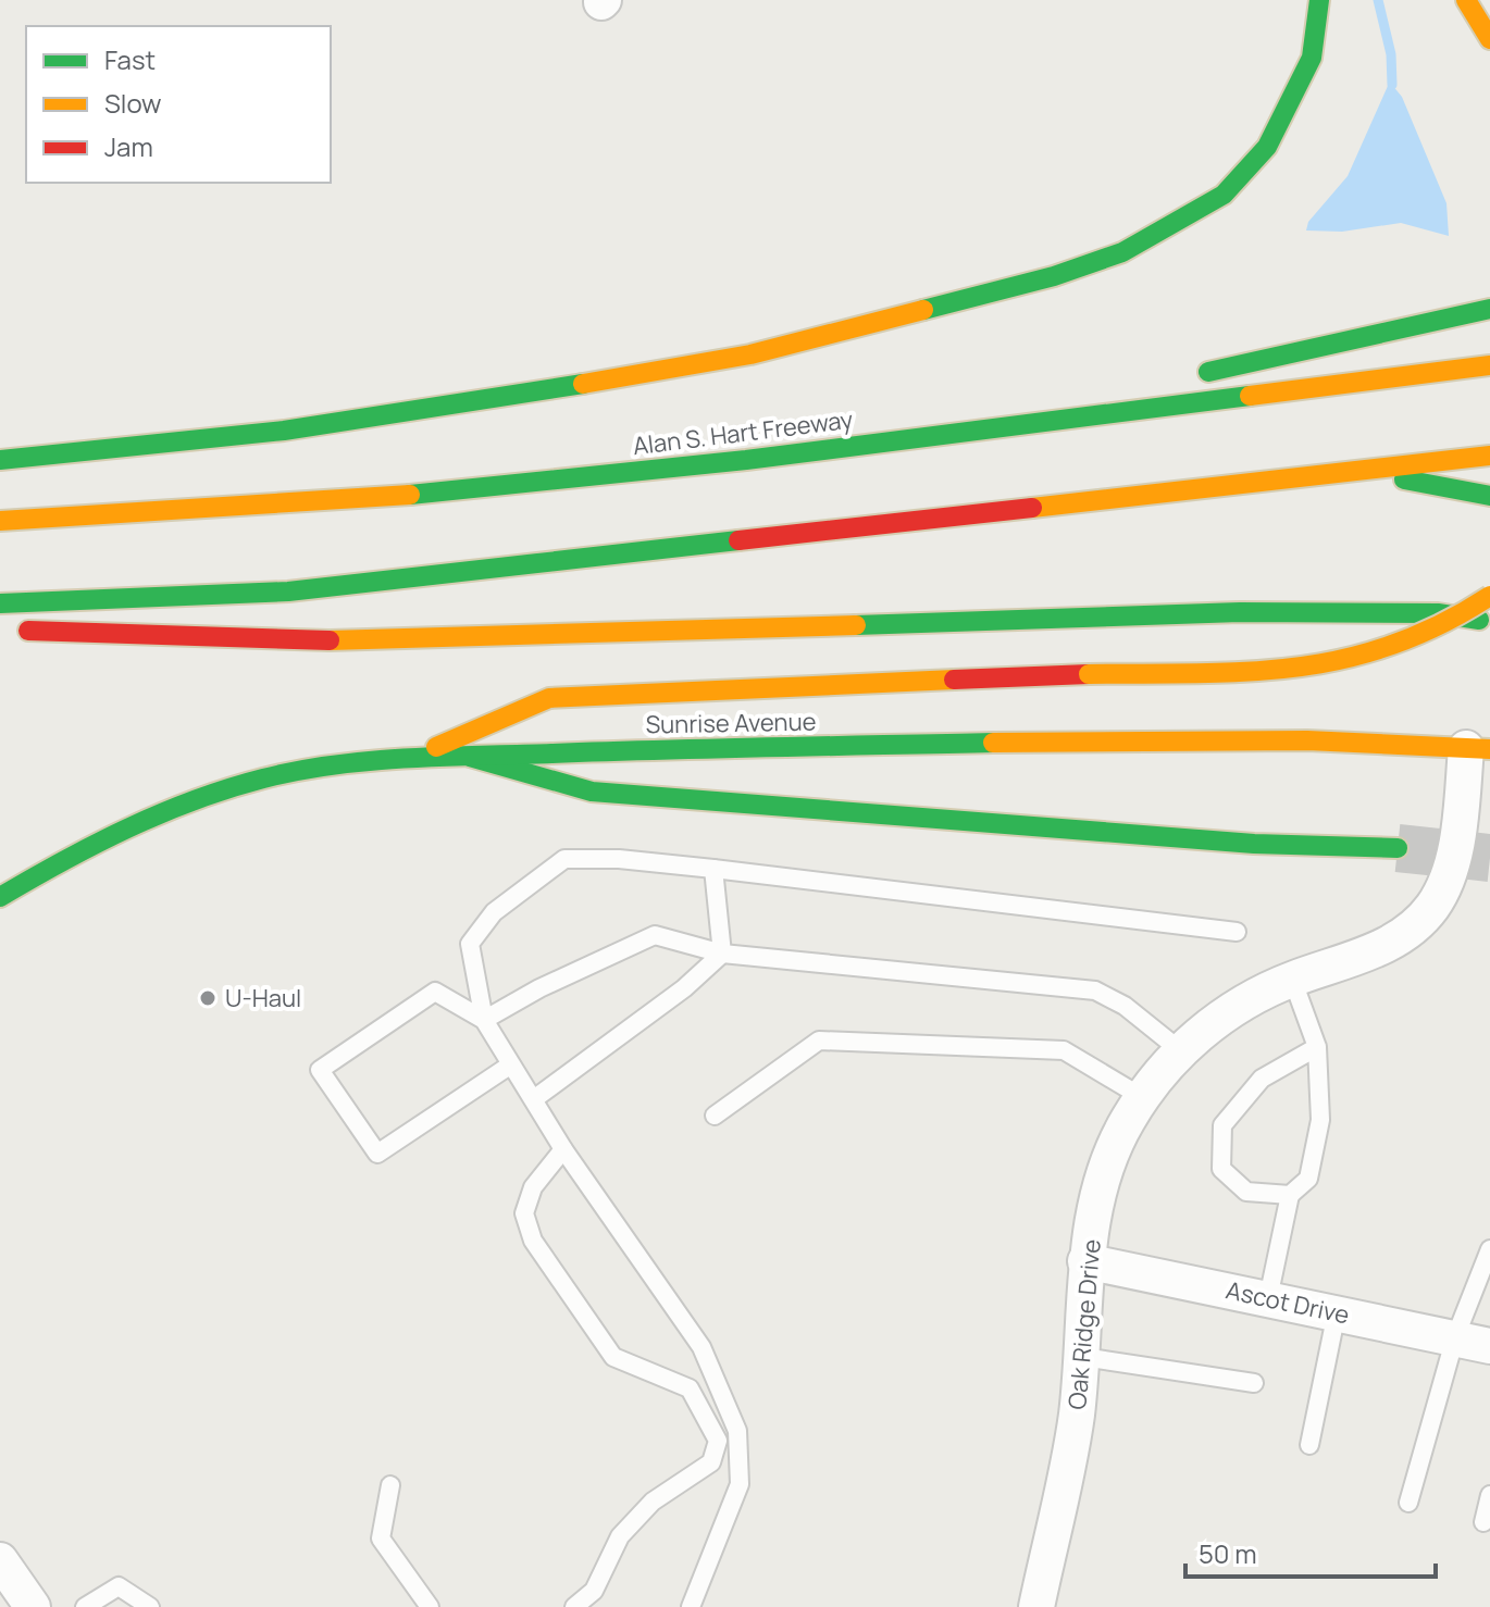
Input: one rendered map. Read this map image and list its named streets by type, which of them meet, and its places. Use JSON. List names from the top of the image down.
{
  "streets": {
    "main road": ["Alan S. Hart Freeway", "Sunrise Avenue"],
    "street": ["Ascot Drive", "Oak Ridge Drive"]
  },
  "crossings": [
    ["Sunrise Avenue", "Oak Ridge Drive"],
    ["Ascot Drive", "Oak Ridge Drive"]
  ],
  "places": ["U-Haul"],
  "legend": ["Fast", "Slow", "Jam"],
  "scale_bar": "50 m"
}
